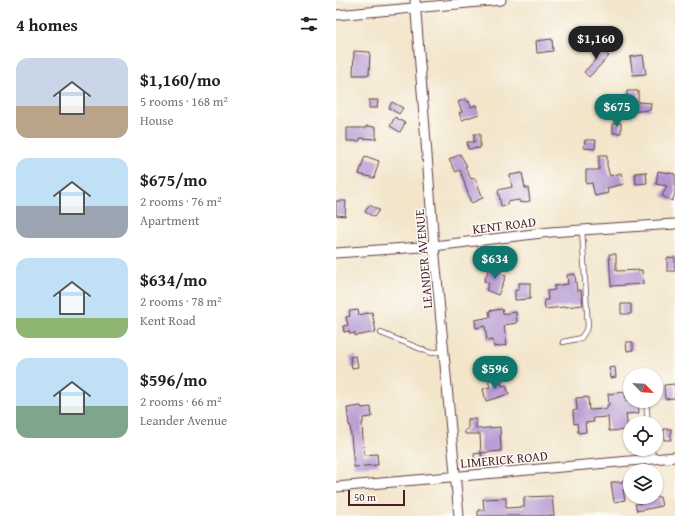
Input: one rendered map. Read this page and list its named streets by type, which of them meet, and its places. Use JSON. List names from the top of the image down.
{
  "streets": {
    "street": ["KENT ROAD", "LEANDER AVENUE", "LIMERICK ROAD"]
  },
  "crossings": [
    ["KENT ROAD", "LEANDER AVENUE"],
    ["LEANDER AVENUE", "LIMERICK ROAD"]
  ],
  "scale_bar": "50 m",
  "north": "bottom right",
  "page": {
    "heading": "4 homes",
    "price": [
      "$1,160",
      "$675",
      "$634",
      "$596"
    ],
    "list": [
      {
        "name": "$1,160/mo",
        "note": "5 rooms · 168 m² · House"
      },
      {
        "name": "$675/mo",
        "note": "2 rooms · 76 m² · Apartment"
      },
      {
        "name": "$634/mo",
        "note": "2 rooms · 78 m² · Kent Road"
      },
      {
        "name": "$596/mo",
        "note": "2 rooms · 66 m² · Leander Avenue"
      }
    ],
    "scale": "50 m"
  }
}
